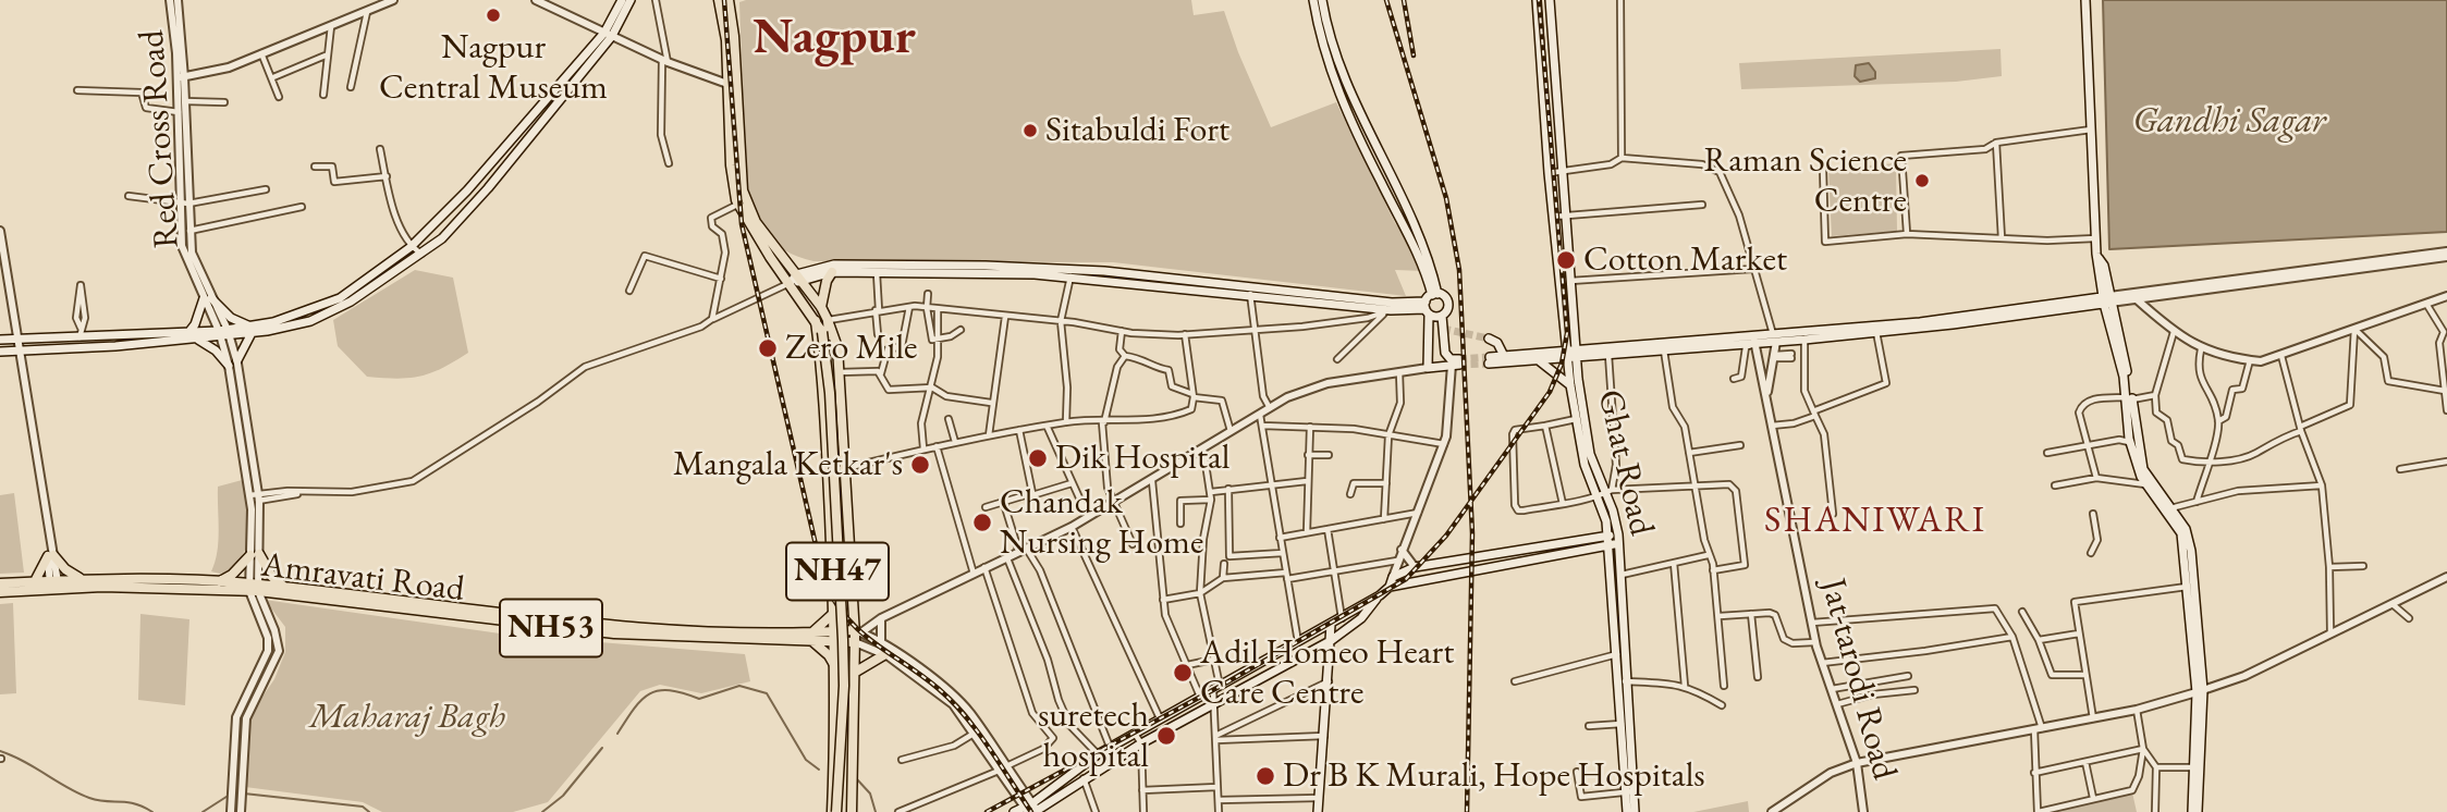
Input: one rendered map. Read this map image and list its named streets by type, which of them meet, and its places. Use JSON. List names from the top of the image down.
{
  "streets": {
    "main road": [
      "Ghat Road",
      "NH47",
      "Amravati Road",
      "NH53"
    ],
    "street": ["Red Cross Road", "Jat-tarodi Road"]
  },
  "crossings": [
    ["Red Cross Road", "Amravati Road"],
    ["Amravati Road", "NH53"]
  ],
  "districts": ["Nagpur", "SHANIWARI"],
  "water": ["Gandhi Sagar"],
  "parks": ["Maharaj Bagh"],
  "places": [
    "Nagpur Central Museum",
    "Sitabuldi Fort",
    "Raman Science Centre",
    "Cotton Market",
    "Zero Mile",
    "Dik Hospital",
    "Mangala Ketkar's",
    "Chandak Nursing Home",
    "Adil Homeo Heart Care Centre",
    "suretech hospital",
    "Dr B K Murali, Hope Hospitals"
  ]
}
